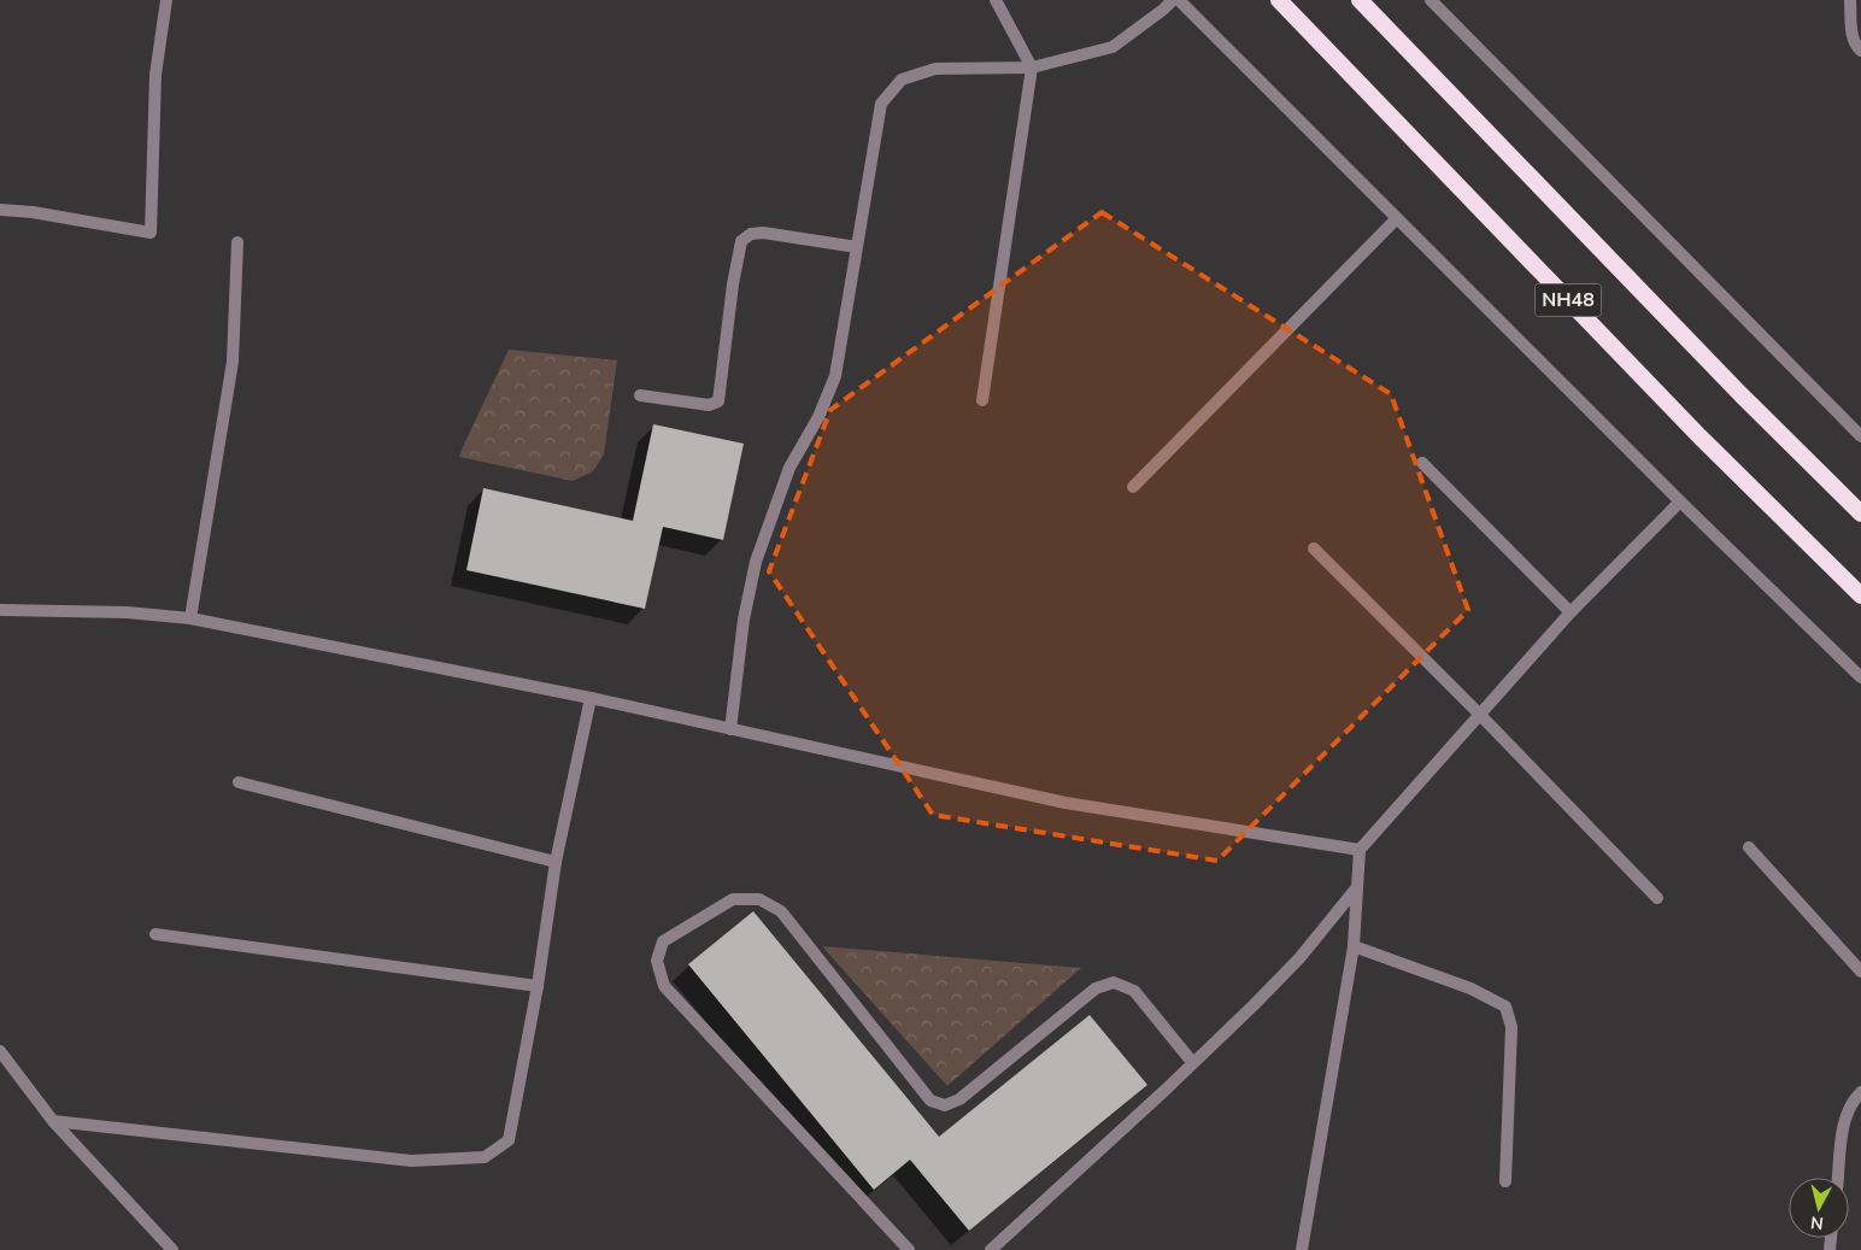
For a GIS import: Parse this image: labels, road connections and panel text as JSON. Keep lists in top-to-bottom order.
{
  "streets": {
    "highway": ["NH48"]
  },
  "north": "bottom"
}
